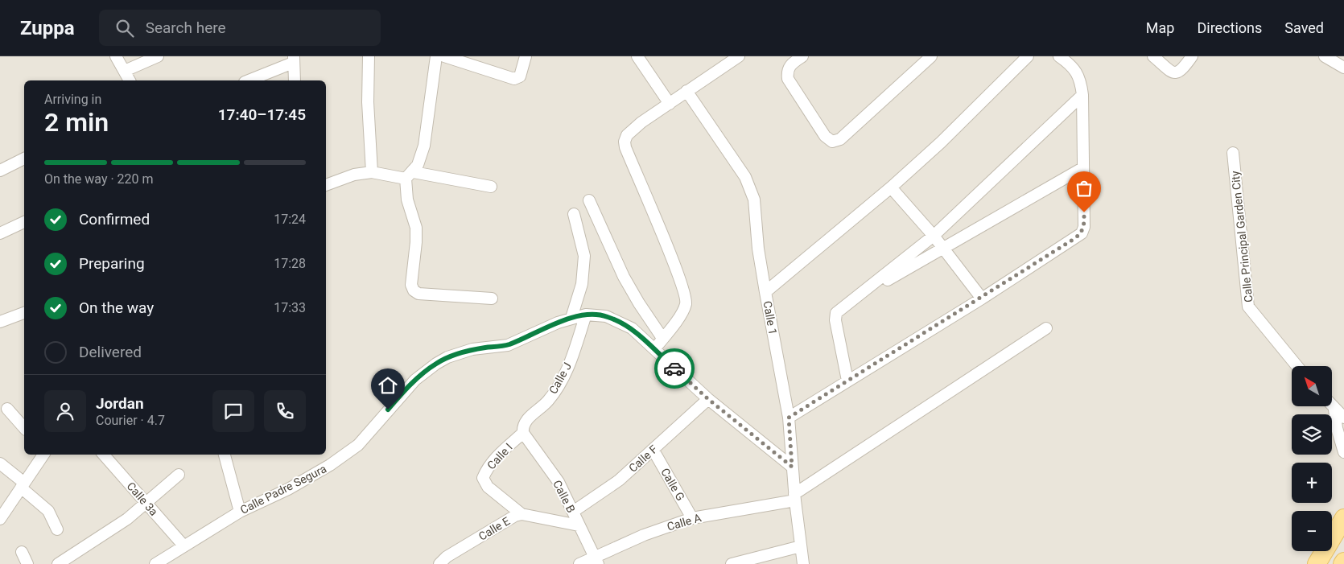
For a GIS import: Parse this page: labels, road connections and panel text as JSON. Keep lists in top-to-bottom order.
{
  "streets": {
    "street": [
      "Calle Principal Garden City",
      "Calle 1",
      "Calle J",
      "Calle I",
      "Calle F",
      "Calle G",
      "Calle Padre Segura",
      "Calle B",
      "Calle 3a",
      "Calle A",
      "Calle E"
    ]
  },
  "crossings": [
    ["Calle 1", "Calle Padre Segura"],
    ["Calle 1", "Calle A"],
    ["Calle J", "Calle I"],
    ["Calle J", "Calle Padre Segura"],
    ["Calle J", "Calle B"],
    ["Calle I", "Calle B"],
    ["Calle I", "Calle E"],
    ["Calle F", "Calle G"],
    ["Calle F", "Calle Padre Segura"],
    ["Calle F", "Calle B"],
    ["Calle G", "Calle A"],
    ["Calle Padre Segura", "Calle 3a"],
    ["Calle B", "Calle A"],
    ["Calle B", "Calle E"]
  ],
  "north": "top left",
  "page": {
    "header": "Zuppa",
    "search": "Search here",
    "nav": ["Map", "Directions", "Saved"],
    "heading": ["2 min", "Arriving in", "17:40–17:45"],
    "panel": ["Jordan", "Courier · 4.7"],
    "bar": "On the way · 220 m",
    "list": [
      ["Confirmed", "17:24"],
      ["Preparing", "17:28"],
      ["On the way", "17:33"],
      "Delivered"
    ],
    "map_buttons": ["+", "−"]
  }
}
